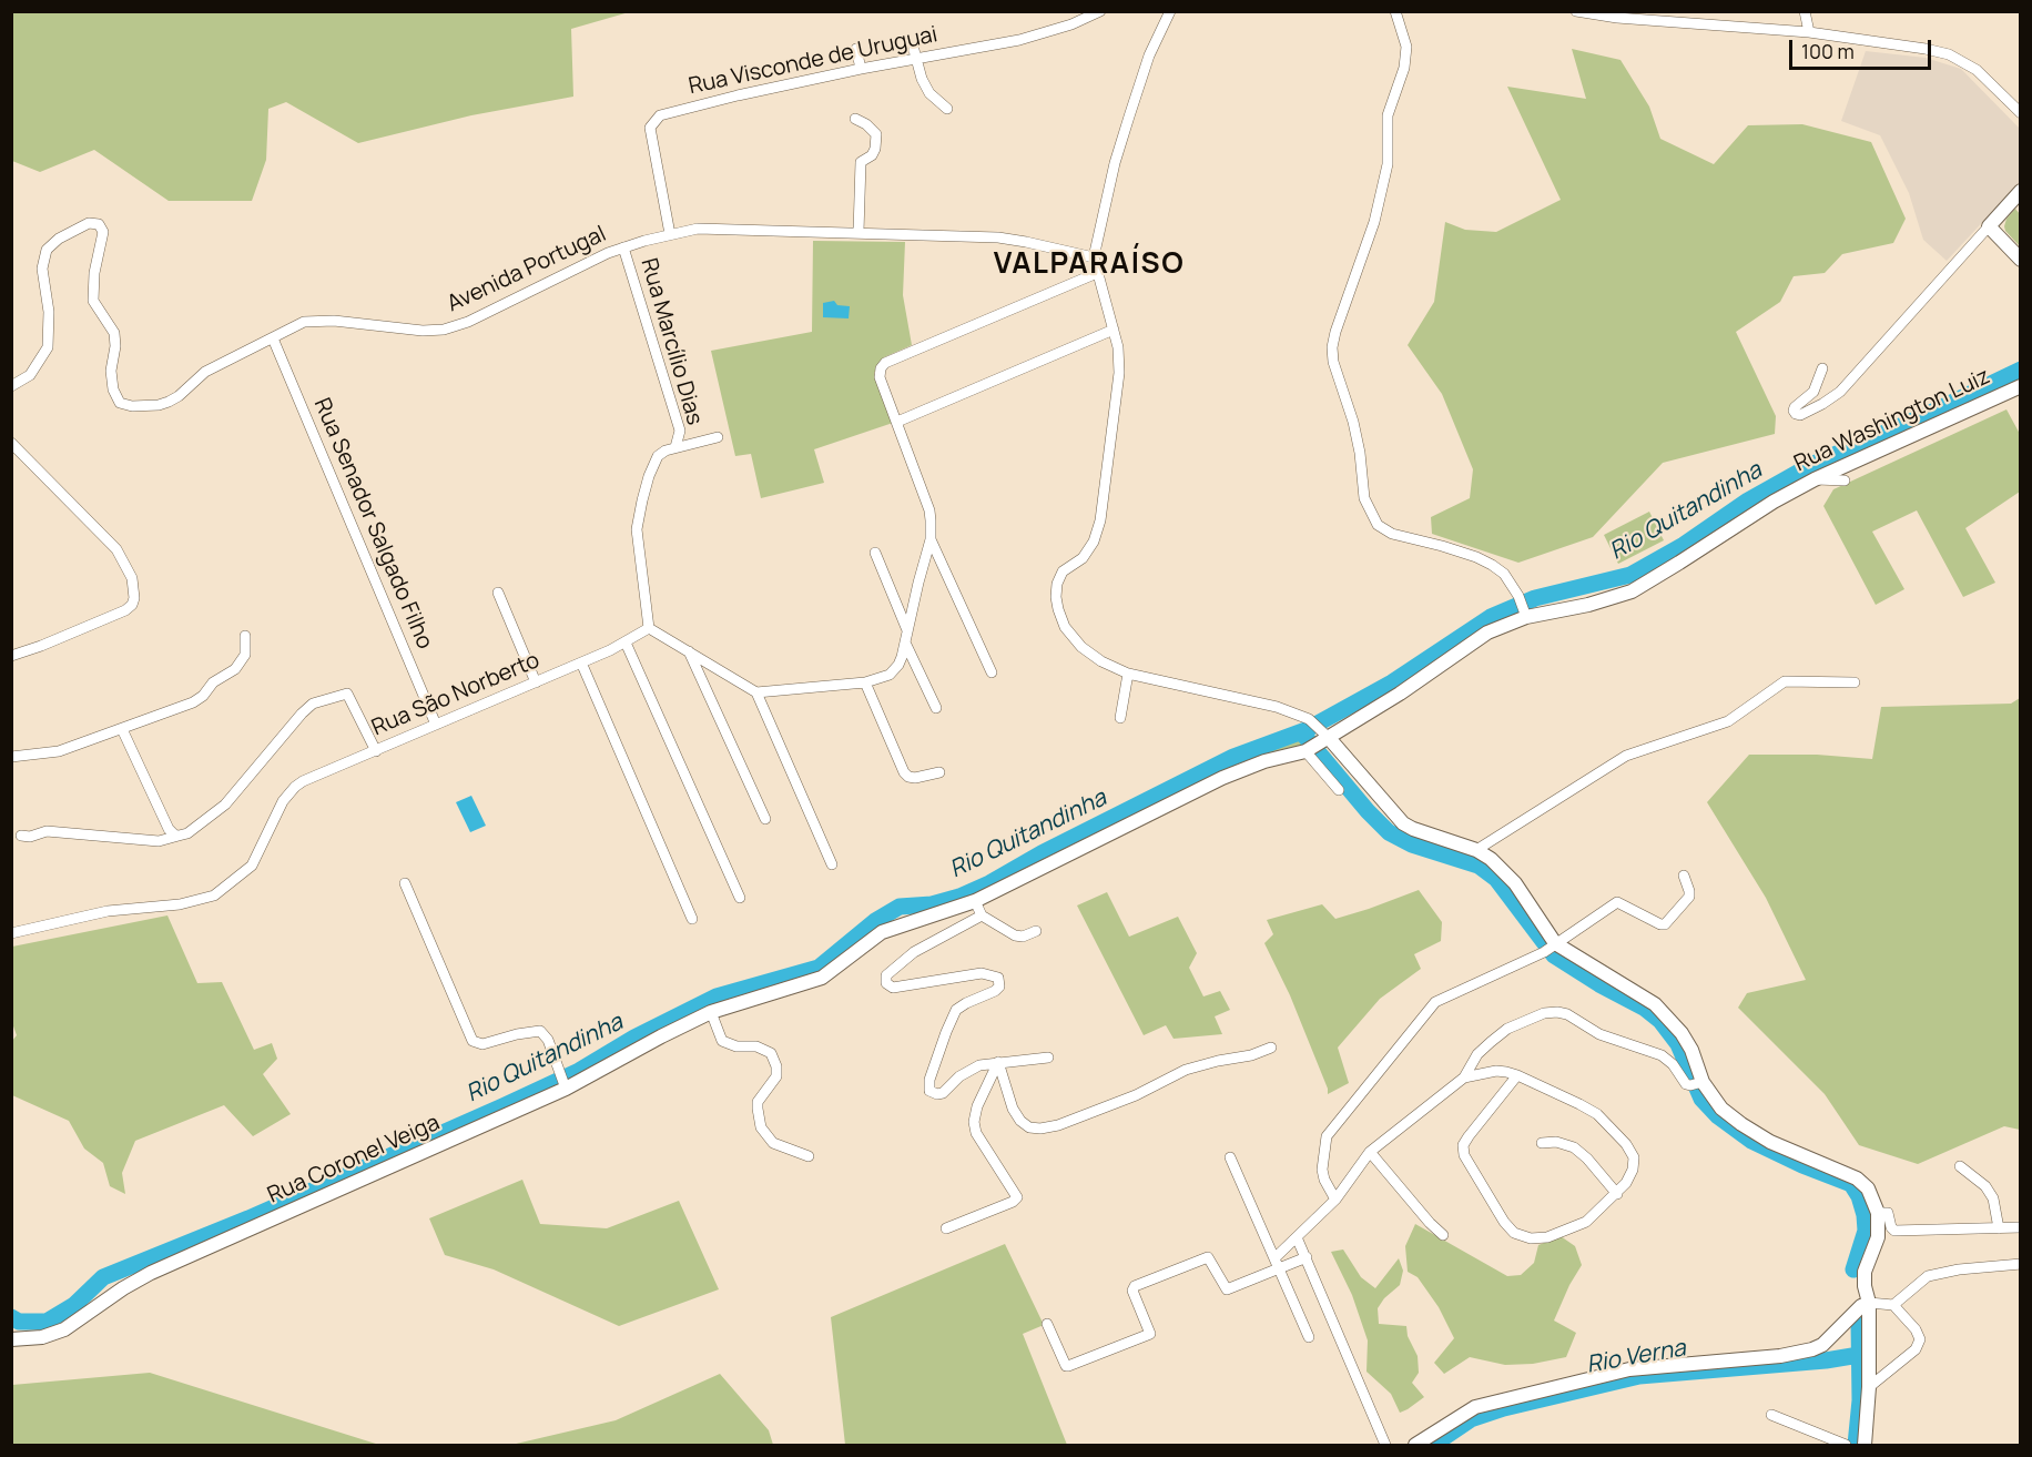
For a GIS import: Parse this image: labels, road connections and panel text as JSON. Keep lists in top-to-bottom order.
{
  "streets": {
    "main road": ["Rua Washington Luiz", "Rua Coronel Veiga"],
    "street": [
      "Rua Visconde de Uruguai",
      "Avenida Portugal",
      "Rua Marcílio Dias",
      "Rua Senador Salgado Filho",
      "Rua São Norberto"
    ]
  },
  "crossings": [
    ["Rua Visconde de Uruguai", "Avenida Portugal"],
    ["Avenida Portugal", "Rua Marcílio Dias"],
    ["Avenida Portugal", "Rua Senador Salgado Filho"],
    ["Rua Washington Luiz", "Rua Coronel Veiga"],
    ["Rua Senador Salgado Filho", "Rua São Norberto"]
  ],
  "districts": ["VALPARAÍSO"],
  "water": ["Rio Quitandinha", "Rio Verna"],
  "scale_bar": "100 m"
}
